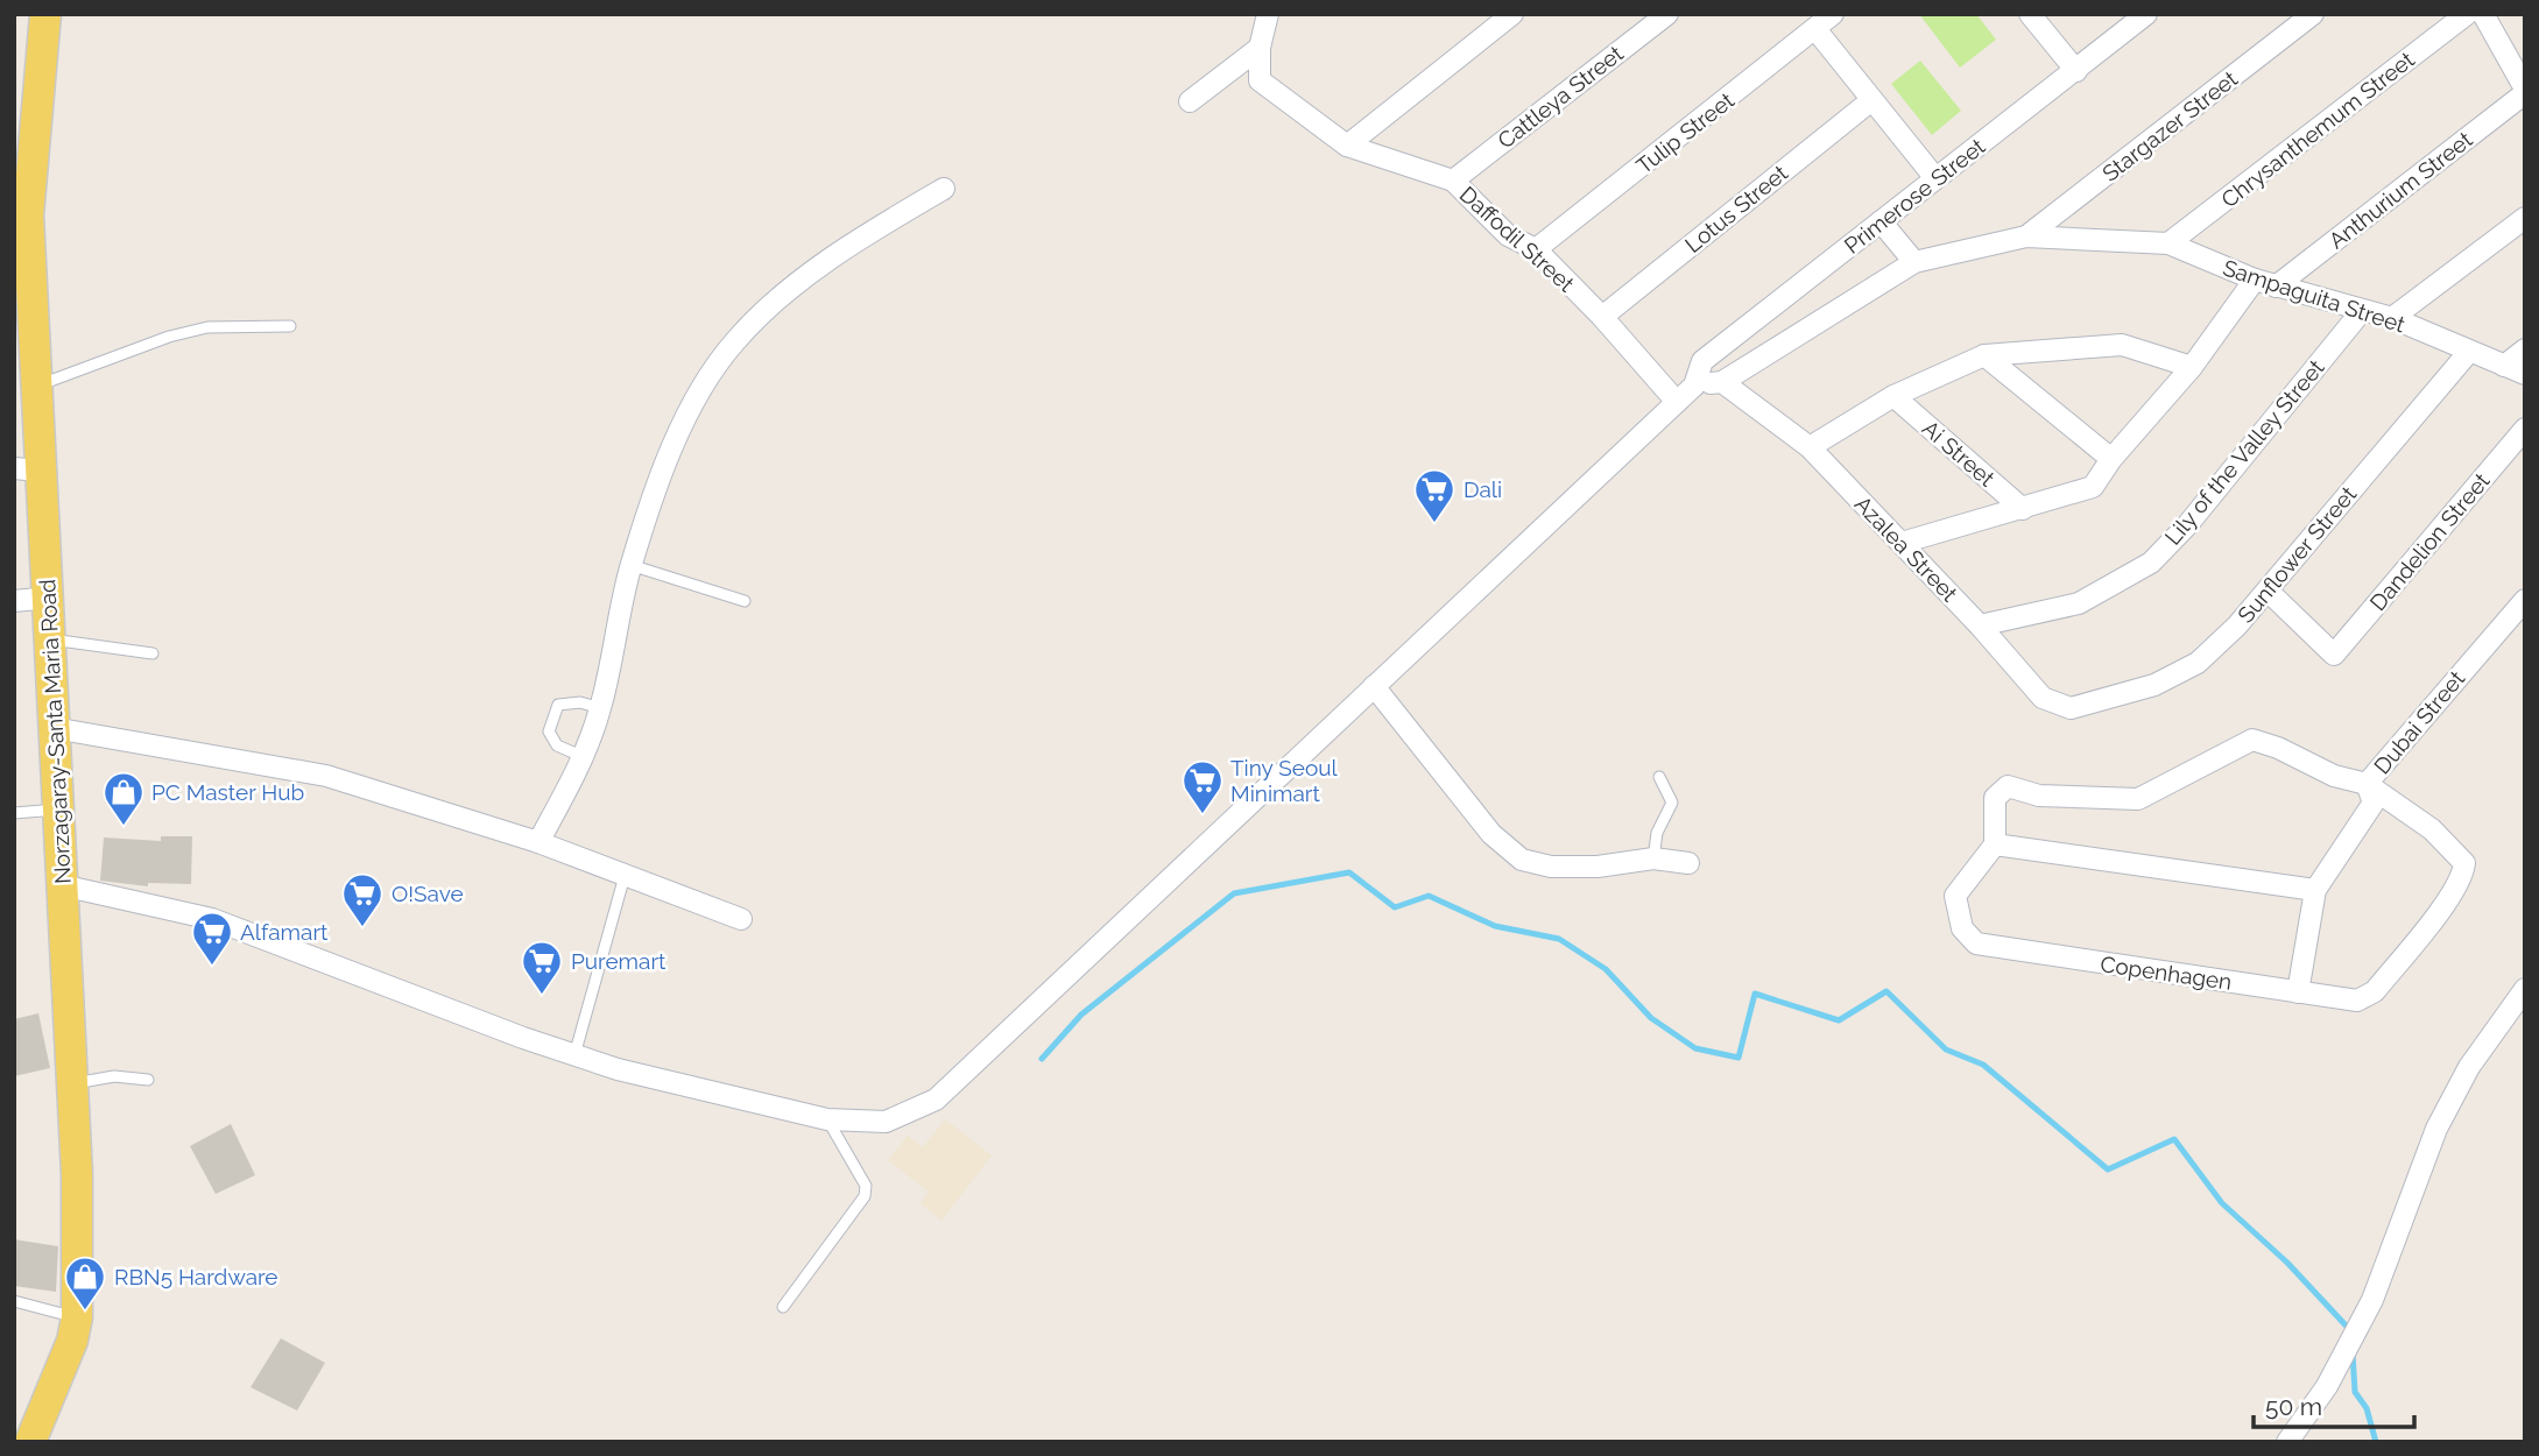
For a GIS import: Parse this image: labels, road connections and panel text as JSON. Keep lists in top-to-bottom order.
{
  "streets": {
    "main road": ["Norzagaray-Santa Maria Road"],
    "street": [
      "Cattleya Street",
      "Stargazer Street",
      "Chrysanthemum Street",
      "Tulip Street",
      "Anthurium Street",
      "Primerose Street",
      "Lotus Street",
      "Daffodil Street",
      "Sampaguita Street",
      "Lily of the Valley Street",
      "Ai Street",
      "Dandelion Street",
      "Azalea Street",
      "Sunflower Street",
      "Dubai Street",
      "Copenhagen"
    ]
  },
  "crossings": [
    ["Cattleya Street", "Daffodil Street"],
    ["Stargazer Street", "Sampaguita Street"],
    ["Chrysanthemum Street", "Sampaguita Street"],
    ["Tulip Street", "Daffodil Street"],
    ["Anthurium Street", "Sampaguita Street"],
    ["Primerose Street", "Daffodil Street"],
    ["Primerose Street", "Sampaguita Street"],
    ["Primerose Street", "Norzagaray-Santa Maria Road"],
    ["Lotus Street", "Daffodil Street"],
    ["Sampaguita Street", "Lily of the Valley Street"],
    ["Sampaguita Street", "Azalea Street"],
    ["Sampaguita Street", "Sunflower Street"],
    ["Lily of the Valley Street", "Azalea Street"],
    ["Dandelion Street", "Sunflower Street"],
    ["Azalea Street", "Sunflower Street"],
    ["Dubai Street", "Copenhagen"]
  ],
  "places": {
    "supermarket": [
      "Dali",
      "Tiny Seoul Minimart",
      "O!Save",
      "Alfamart",
      "Puremart"
    ],
    "shop": ["PC Master Hub", "RBN5 Hardware"]
  },
  "scale_bar": "50 m"
}
